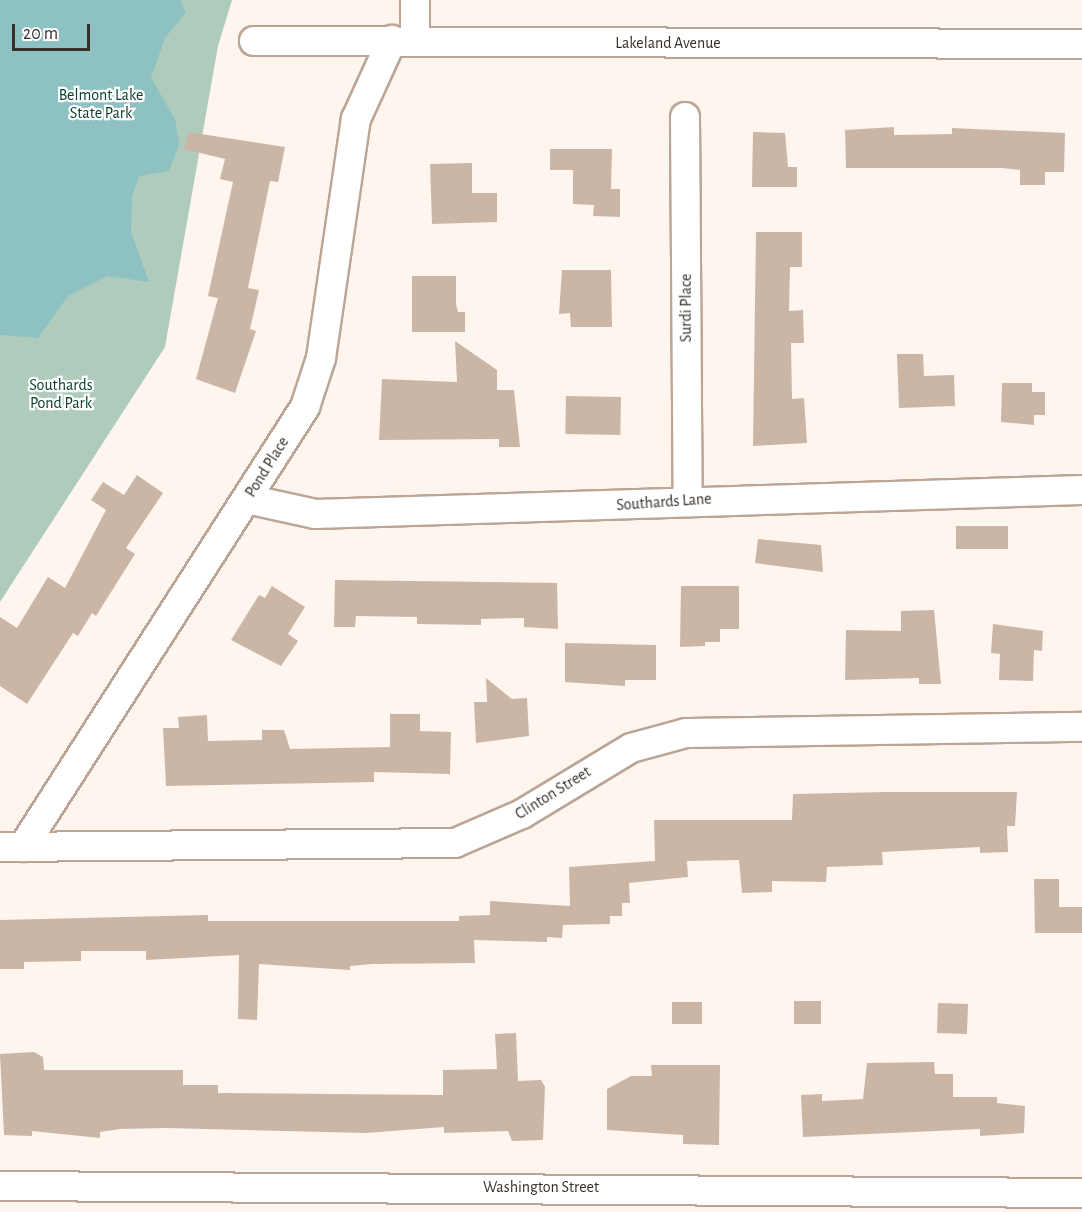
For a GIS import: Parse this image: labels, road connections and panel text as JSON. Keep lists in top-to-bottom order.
{
  "streets": {
    "street": [
      "Lakeland Avenue",
      "Surdi Place",
      "Pond Place",
      "Southards Lane",
      "Clinton Street",
      "Washington Street"
    ]
  },
  "crossings": [
    ["Lakeland Avenue", "Pond Place"],
    ["Surdi Place", "Southards Lane"],
    ["Pond Place", "Southards Lane"],
    ["Pond Place", "Clinton Street"]
  ],
  "parks": ["Belmont Lake State Park", "Southards Pond Park"],
  "scale_bar": "20 m"
}
